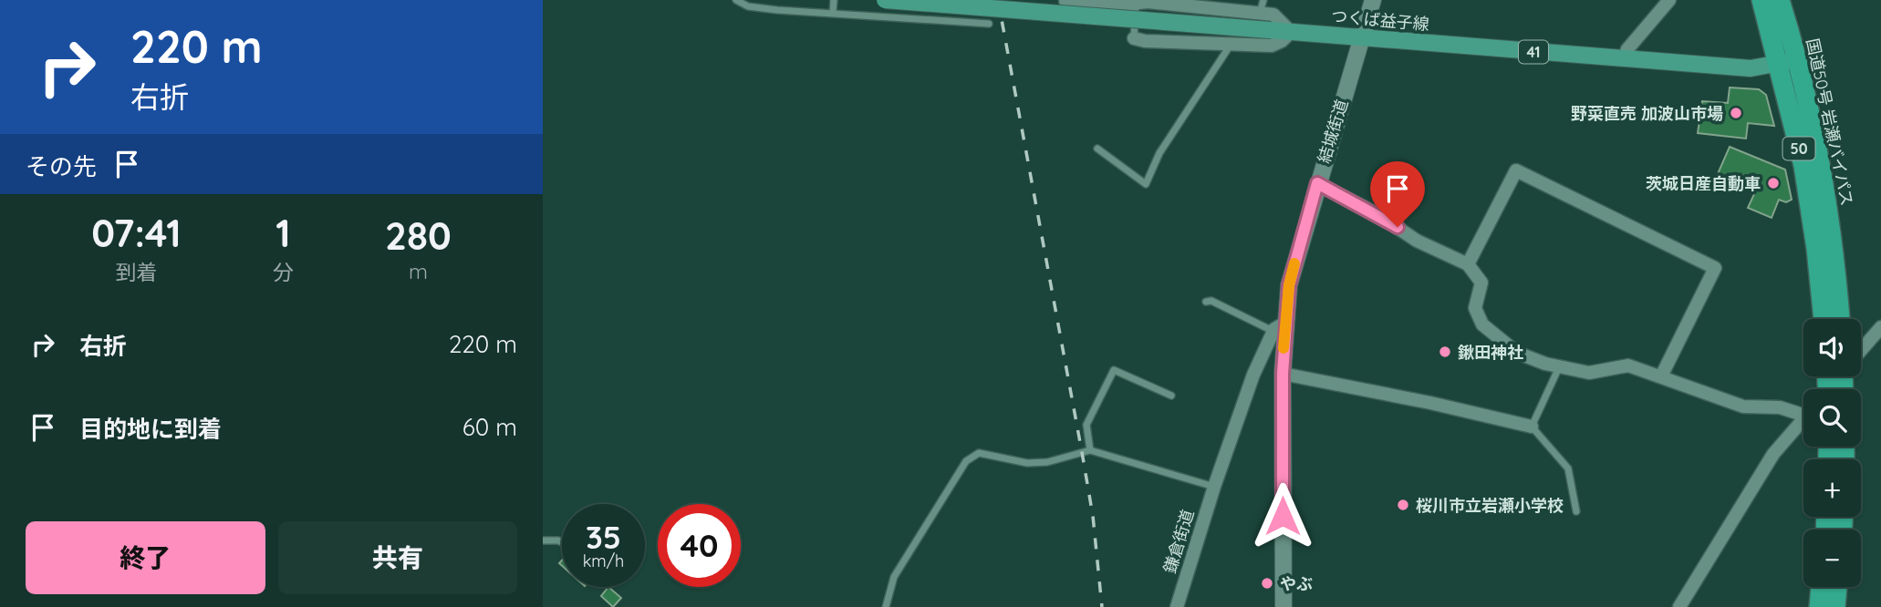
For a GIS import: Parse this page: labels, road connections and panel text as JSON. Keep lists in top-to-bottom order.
{
  "streets": {
    "highway": ["国道50号 岩瀬バイパス", "50"],
    "main road": ["つくば益子線", "41"],
    "street": ["結城街道", "鎌倉街道"]
  },
  "crossings": [
    ["つくば益子線", "国道50号 岩瀬バイパス"],
    ["つくば益子線", "結城街道"],
    ["結城街道", "鎌倉街道"]
  ],
  "places": [
    "野菜直売 加波山市場",
    "茨城日産自動車",
    "鍬田神社",
    "桜川市立岩瀬小学校",
    "やぶ"
  ],
  "page": {
    "turn": ["220 m", "右折"],
    "then": "その先",
    "eta": [
      "07:41",
      "到着",
      "1",
      "分",
      "280",
      "m"
    ],
    "list": [
      {
        "name": "右折",
        "value": "220 m"
      },
      {
        "name": "目的地に到着",
        "value": "60 m"
      }
    ],
    "map_buttons": ["+", "−"],
    "speed": "35 km/h",
    "limit": "40",
    "buttons": ["終了", "共有"]
  }
}
